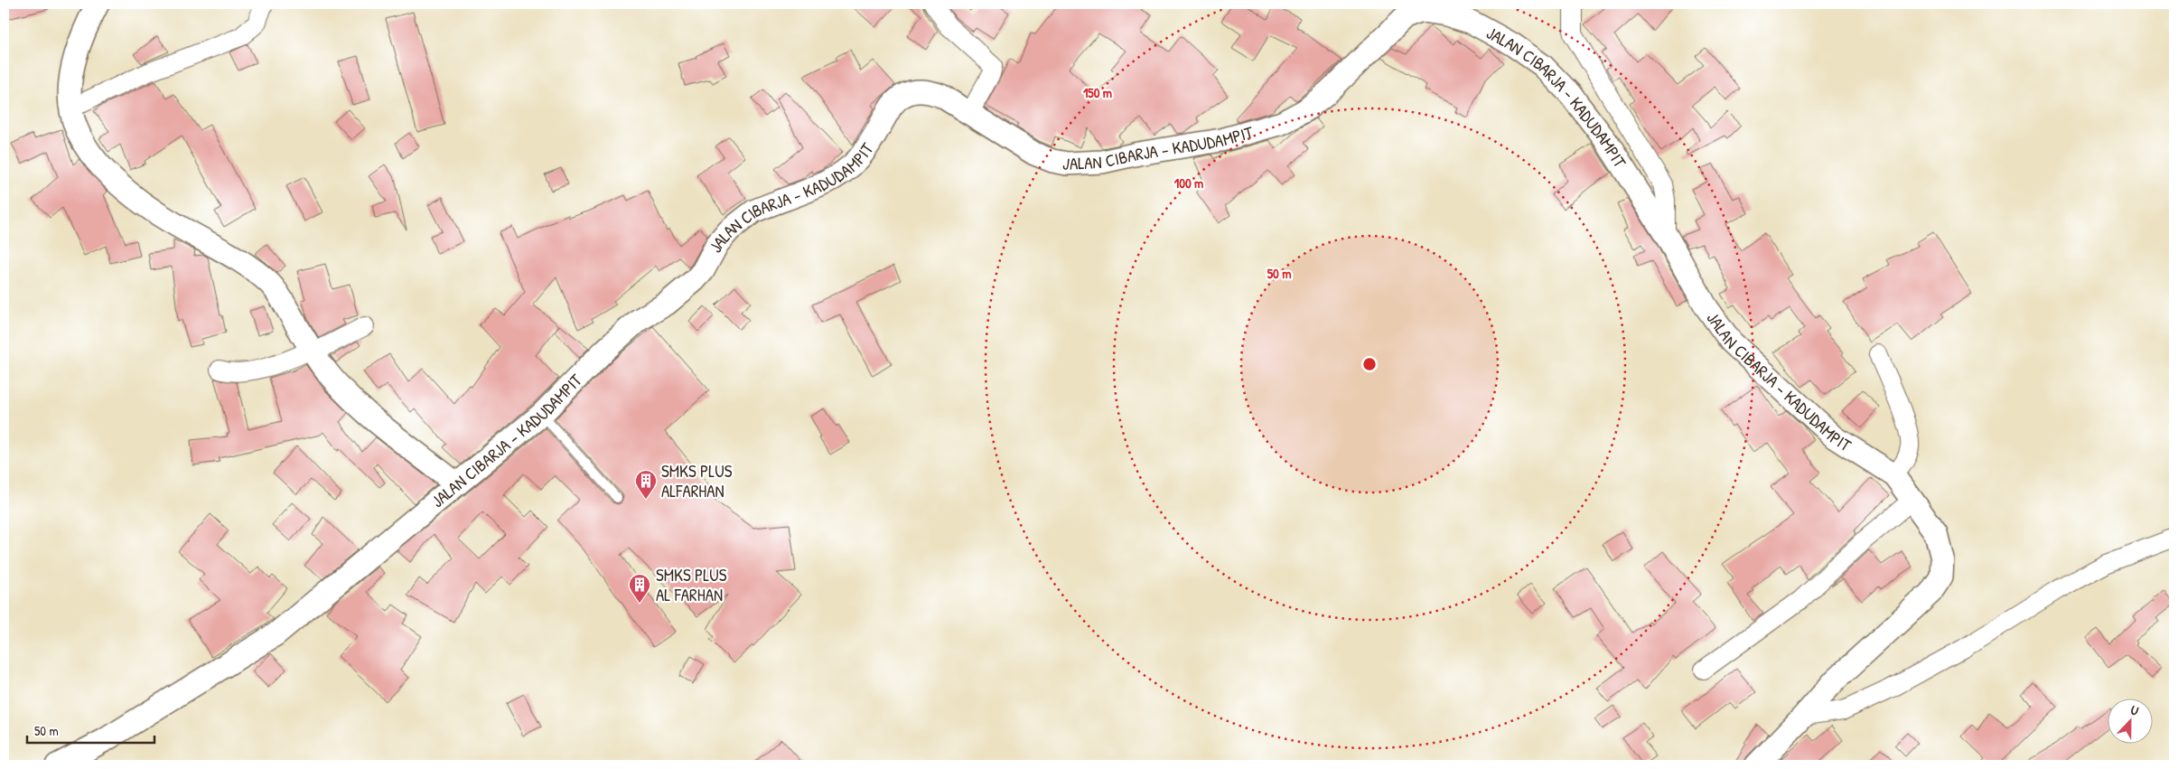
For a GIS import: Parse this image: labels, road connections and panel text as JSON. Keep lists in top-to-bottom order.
{
  "streets": {
    "street": ["JALAN CIBARJA - KADUDAMPIT"]
  },
  "places": {
    "building": ["SMKS PLUS ALFARHAN", "SMKS PLUS AL FARHAN"]
  },
  "scale_bar": "50 m",
  "north": "top",
  "rings": ["150 m", "100 m", "50 m"]
}
